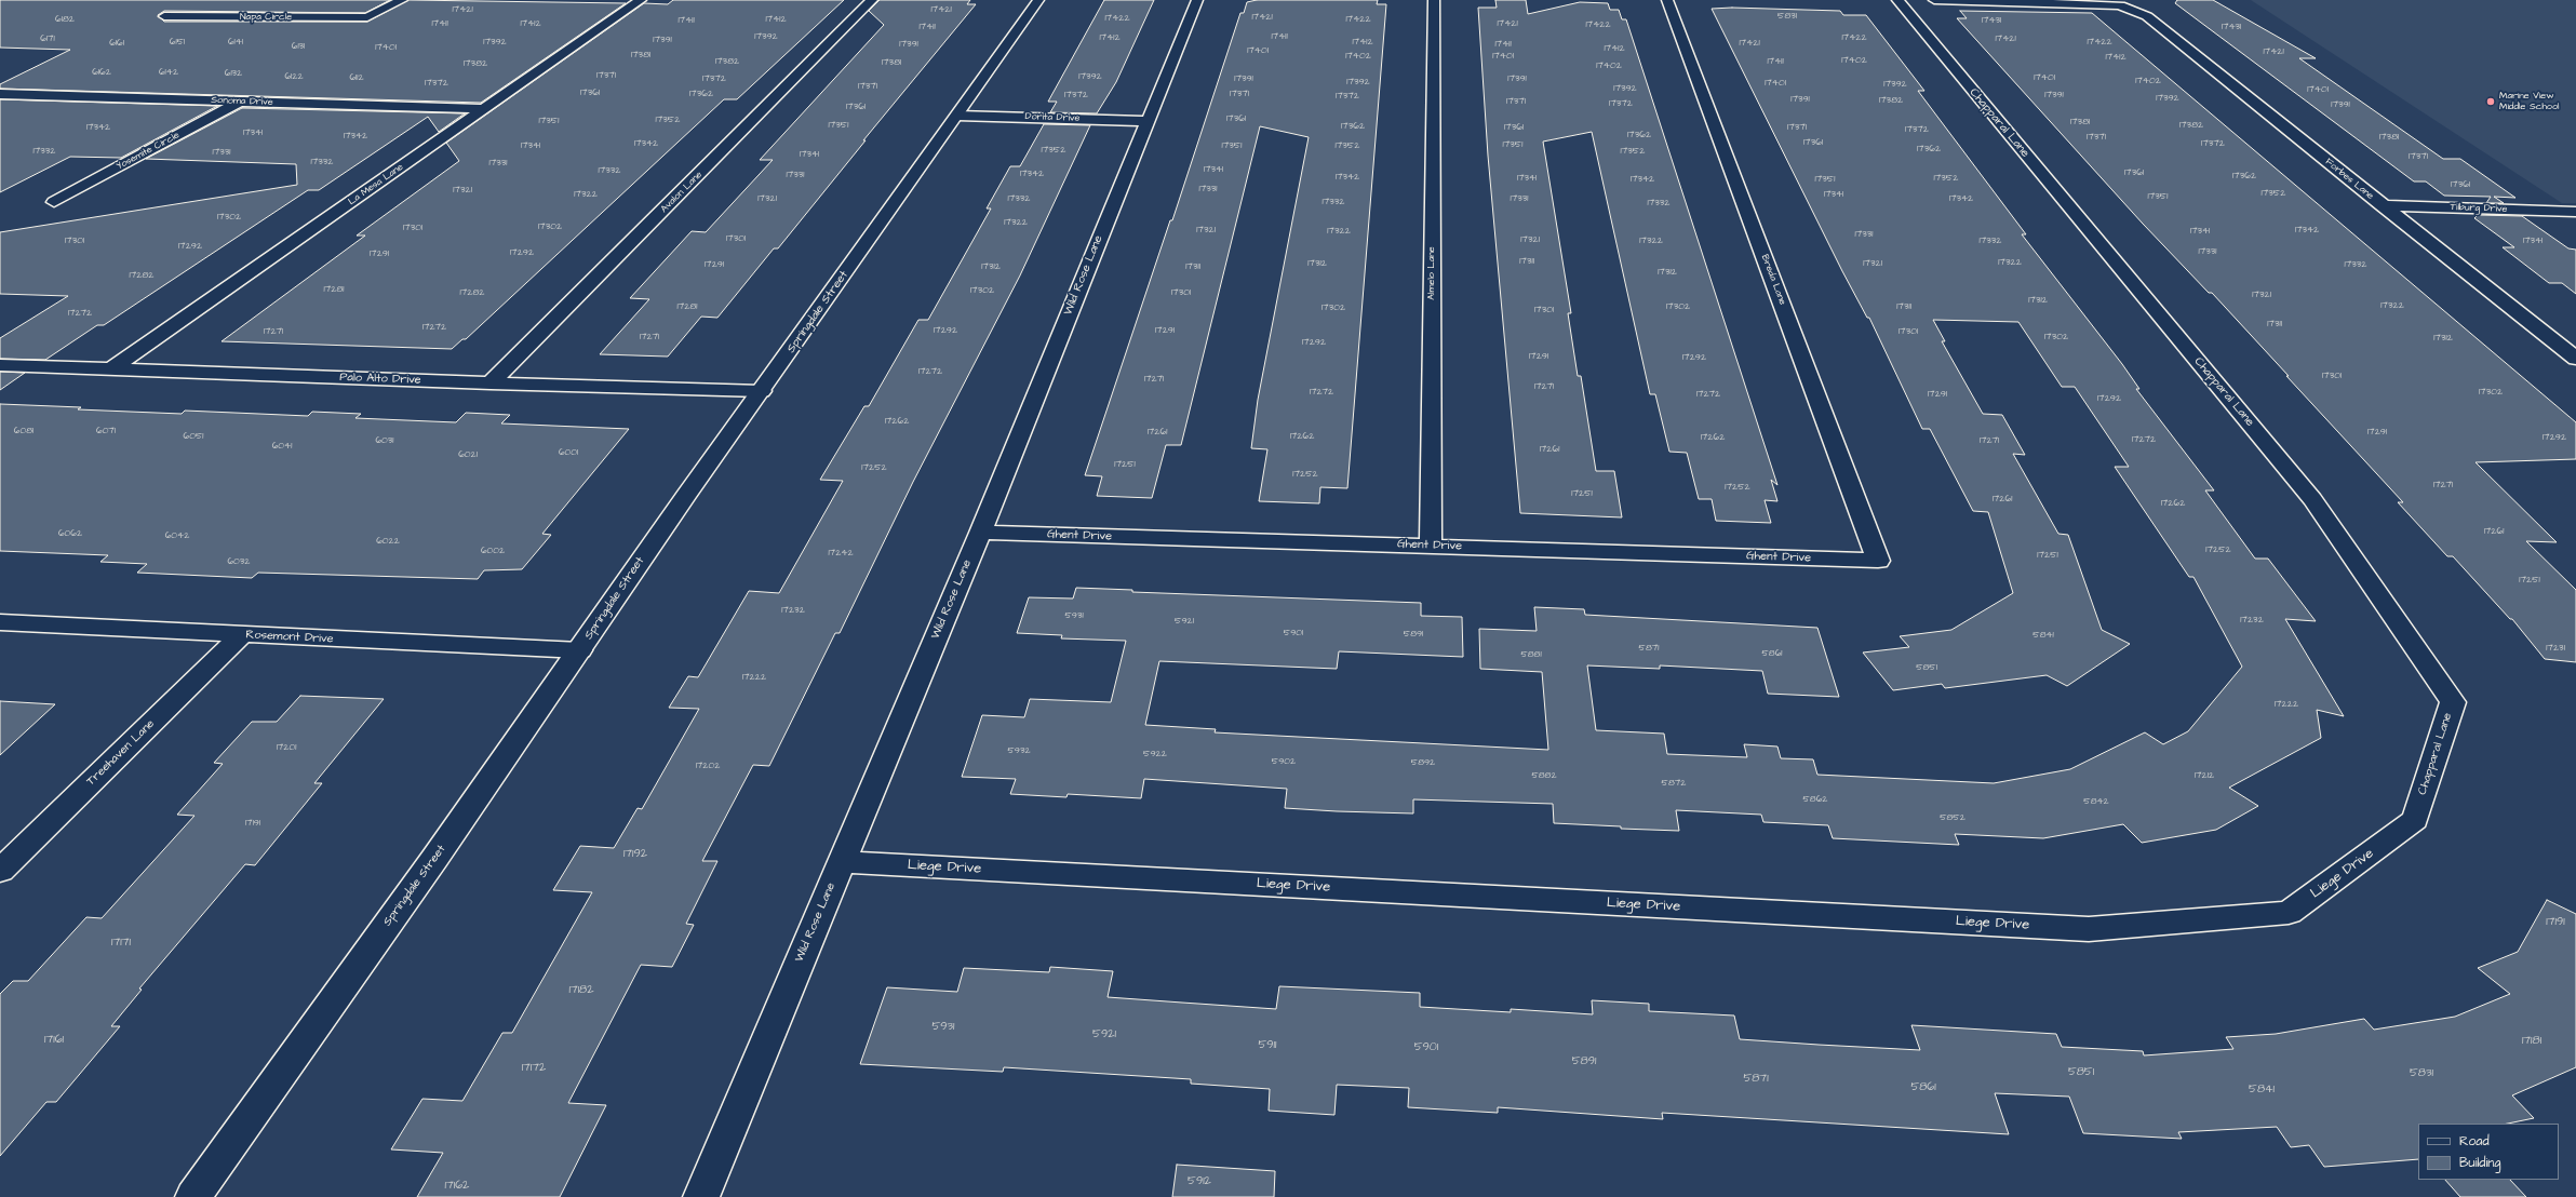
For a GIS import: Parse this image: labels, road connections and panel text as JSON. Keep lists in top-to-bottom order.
{
  "streets": {
    "street": [
      "Napa Circle",
      "Sonoma Drive",
      "Dorita Drive",
      "Chapparal Lane",
      "Yosemite Circle",
      "Forbes Lane",
      "La Mesa Lane",
      "Avalon Lane",
      "Tilburg Drive",
      "Almelo Lane",
      "Wild Rose Lane",
      "Breda Lane",
      "Springdale Street",
      "Palo Alto Drive",
      "Ghent Drive",
      "Rosemont Drive",
      "Treehaven Lane",
      "Liege Drive"
    ]
  },
  "crossings": [
    ["Sonoma Drive", "Yosemite Circle"],
    ["Sonoma Drive", "La Mesa Lane"],
    ["Dorita Drive", "Wild Rose Lane"],
    ["Dorita Drive", "Springdale Street"],
    ["Chapparal Lane", "Liege Drive"],
    ["Forbes Lane", "Tilburg Drive"],
    ["La Mesa Lane", "Palo Alto Drive"],
    ["Avalon Lane", "Palo Alto Drive"],
    ["Almelo Lane", "Ghent Drive"],
    ["Wild Rose Lane", "Ghent Drive"],
    ["Wild Rose Lane", "Liege Drive"],
    ["Breda Lane", "Ghent Drive"],
    ["Springdale Street", "Palo Alto Drive"],
    ["Springdale Street", "Rosemont Drive"],
    ["Rosemont Drive", "Treehaven Lane"]
  ],
  "places": ["Marine View Middle School"],
  "house_numbers": [
    "17421",
    "17421",
    "5831",
    "17421",
    "17422",
    "6182",
    "17412",
    "17422",
    "17411",
    "17431",
    "17411",
    "17412",
    "17421",
    "17422",
    "17411",
    "17431",
    "17392",
    "17411",
    "17412",
    "17422",
    "6171",
    "17421",
    "17391",
    "6151",
    "6141",
    "17392",
    "17412",
    "17422",
    "6161",
    "17421",
    "17391",
    "17411",
    "6131",
    "17401",
    "17412",
    "17401",
    "17421",
    "17381",
    "17402",
    "17401",
    "17412",
    "17402",
    "17382",
    "17411",
    "17381",
    "17382",
    "17402",
    "6162",
    "6142",
    "6132",
    "17371",
    "6122",
    "17392",
    "6112",
    "17401",
    "17372",
    "17391",
    "17391",
    "17402",
    "17392",
    "17372",
    "17401",
    "17392",
    "17371",
    "17392",
    "17401",
    "17361",
    "17362",
    "17371",
    "17372",
    "17391",
    "17372",
    "17392",
    "17391",
    "17382",
    "17371",
    "17372",
    "17391",
    "17361",
    "17361",
    "17352",
    "17351",
    "17381",
    "17351",
    "17382",
    "17362",
    "17342",
    "17361",
    "17371",
    "17372",
    "17341",
    "17362",
    "17342",
    "17371",
    "17381",
    "17361",
    "17342",
    "17372",
    "17351",
    "17341",
    "17351",
    "17352",
    "17362",
    "17352",
    "17332",
    "17352",
    "17331",
    "17341",
    "17371",
    "17332",
    "17331",
    "17341",
    "17332",
    "17361",
    "17342",
    "17331",
    "17362",
    "17342",
    "17341",
    "17352",
    "17342",
    "17351",
    "17361",
    "17331",
    "17321",
    "17352",
    "17322",
    "17341",
    "17351",
    "17321",
    "17332",
    "17331",
    "17342",
    "17332",
    "17332",
    "17302",
    "17322",
    "17302",
    "17301",
    "17321",
    "17342",
    "17322",
    "17341",
    "17331",
    "17301",
    "17321",
    "17301",
    "17322",
    "17332",
    "17341",
    "17292",
    "17331",
    "17292",
    "17291",
    "17311",
    "17322",
    "17312",
    "17321",
    "17291",
    "17332",
    "17312",
    "17311",
    "17312",
    "17282",
    "17281",
    "17302",
    "17282",
    "17301",
    "17321",
    "17312",
    "17322",
    "17281",
    "17302",
    "17311",
    "17302",
    "17301",
    "17272",
    "17311",
    "17272",
    "17292",
    "17291",
    "17271",
    "17301",
    "17271",
    "17302",
    "17312",
    "17292",
    "17291",
    "17292",
    "17272",
    "17301",
    "17271",
    "17271",
    "17272",
    "17302",
    "17272",
    "17291",
    "17292",
    "17262",
    "6081",
    "6071",
    "17261",
    "17291",
    "6051",
    "17262",
    "17262",
    "17292",
    "17272",
    "6031",
    "17271",
    "6041",
    "17261",
    "6001",
    "6021",
    "17251",
    "17252",
    "17252",
    "17271",
    "17252",
    "17251",
    "17261",
    "17262",
    "17261",
    "6062",
    "6042",
    "6022",
    "17252",
    "6002",
    "17242",
    "17251",
    "6032",
    "17251",
    "17232",
    "5931",
    "17232",
    "5921",
    "5901",
    "5891",
    "5841",
    "5871",
    "17231",
    "5861",
    "5881",
    "5851",
    "17222",
    "17222",
    "17201",
    "5932",
    "5922",
    "5902",
    "5892",
    "17202",
    "5882",
    "17212",
    "5872",
    "5862",
    "5842",
    "5852",
    "17191",
    "17192",
    "17191",
    "17171",
    "17182",
    "5931",
    "5921",
    "17161",
    "17181",
    "5911",
    "5901",
    "5891",
    "17172",
    "5851",
    "5831",
    "5871",
    "5861",
    "5841",
    "5912",
    "17162"
  ],
  "legend": ["Road", "Building"]
}
